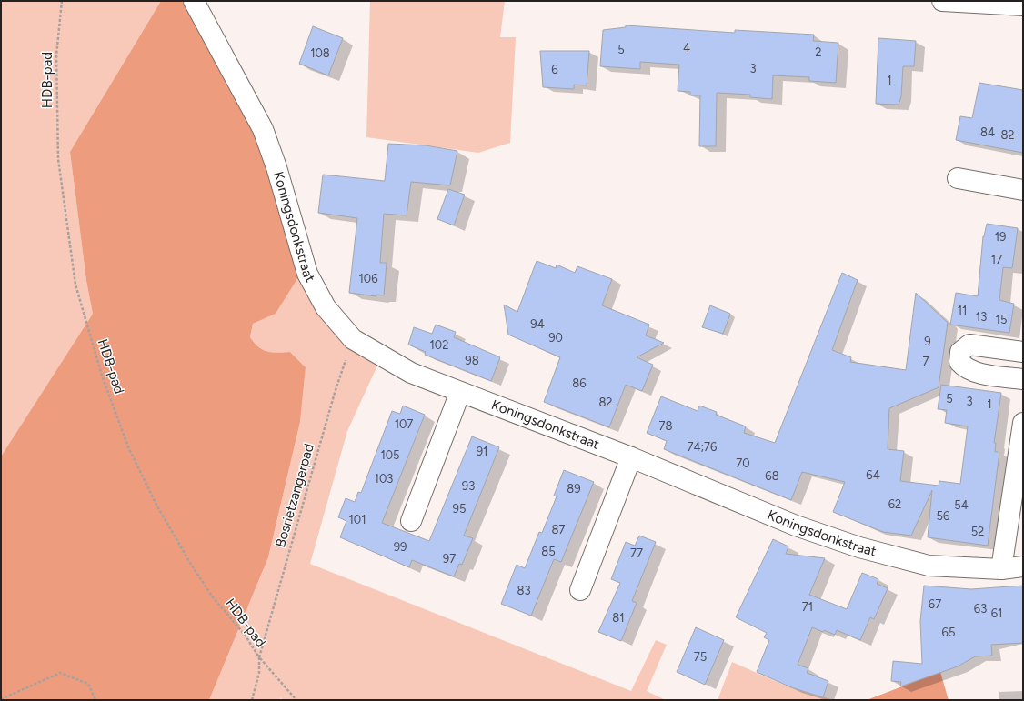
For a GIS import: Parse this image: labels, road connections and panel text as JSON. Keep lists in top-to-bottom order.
{
  "streets": {
    "street": ["Koningsdonkstraat"],
    "path": ["HDB-pad", "Bosrietzangerpad"]
  },
  "crossings": [
    ["HDB-pad", "Bosrietzangerpad"],
    ["Koningsdonkstraat", "Bosrietzangerpad"]
  ],
  "house_numbers": [
    "4",
    "5",
    "2",
    "108",
    "3",
    "6",
    "1",
    "84",
    "82",
    "19",
    "17",
    "106",
    "11",
    "13",
    "15",
    "94",
    "90",
    "9",
    "102",
    "98",
    "7",
    "86",
    "5",
    "3",
    "82",
    "1",
    "107",
    "78",
    "74;76",
    "91",
    "105",
    "70",
    "64",
    "68",
    "103",
    "93",
    "89",
    "62",
    "54",
    "95",
    "56",
    "101",
    "87",
    "52",
    "99",
    "85",
    "77",
    "97",
    "83",
    "67",
    "71",
    "63",
    "61",
    "81",
    "65",
    "75"
  ]
}
